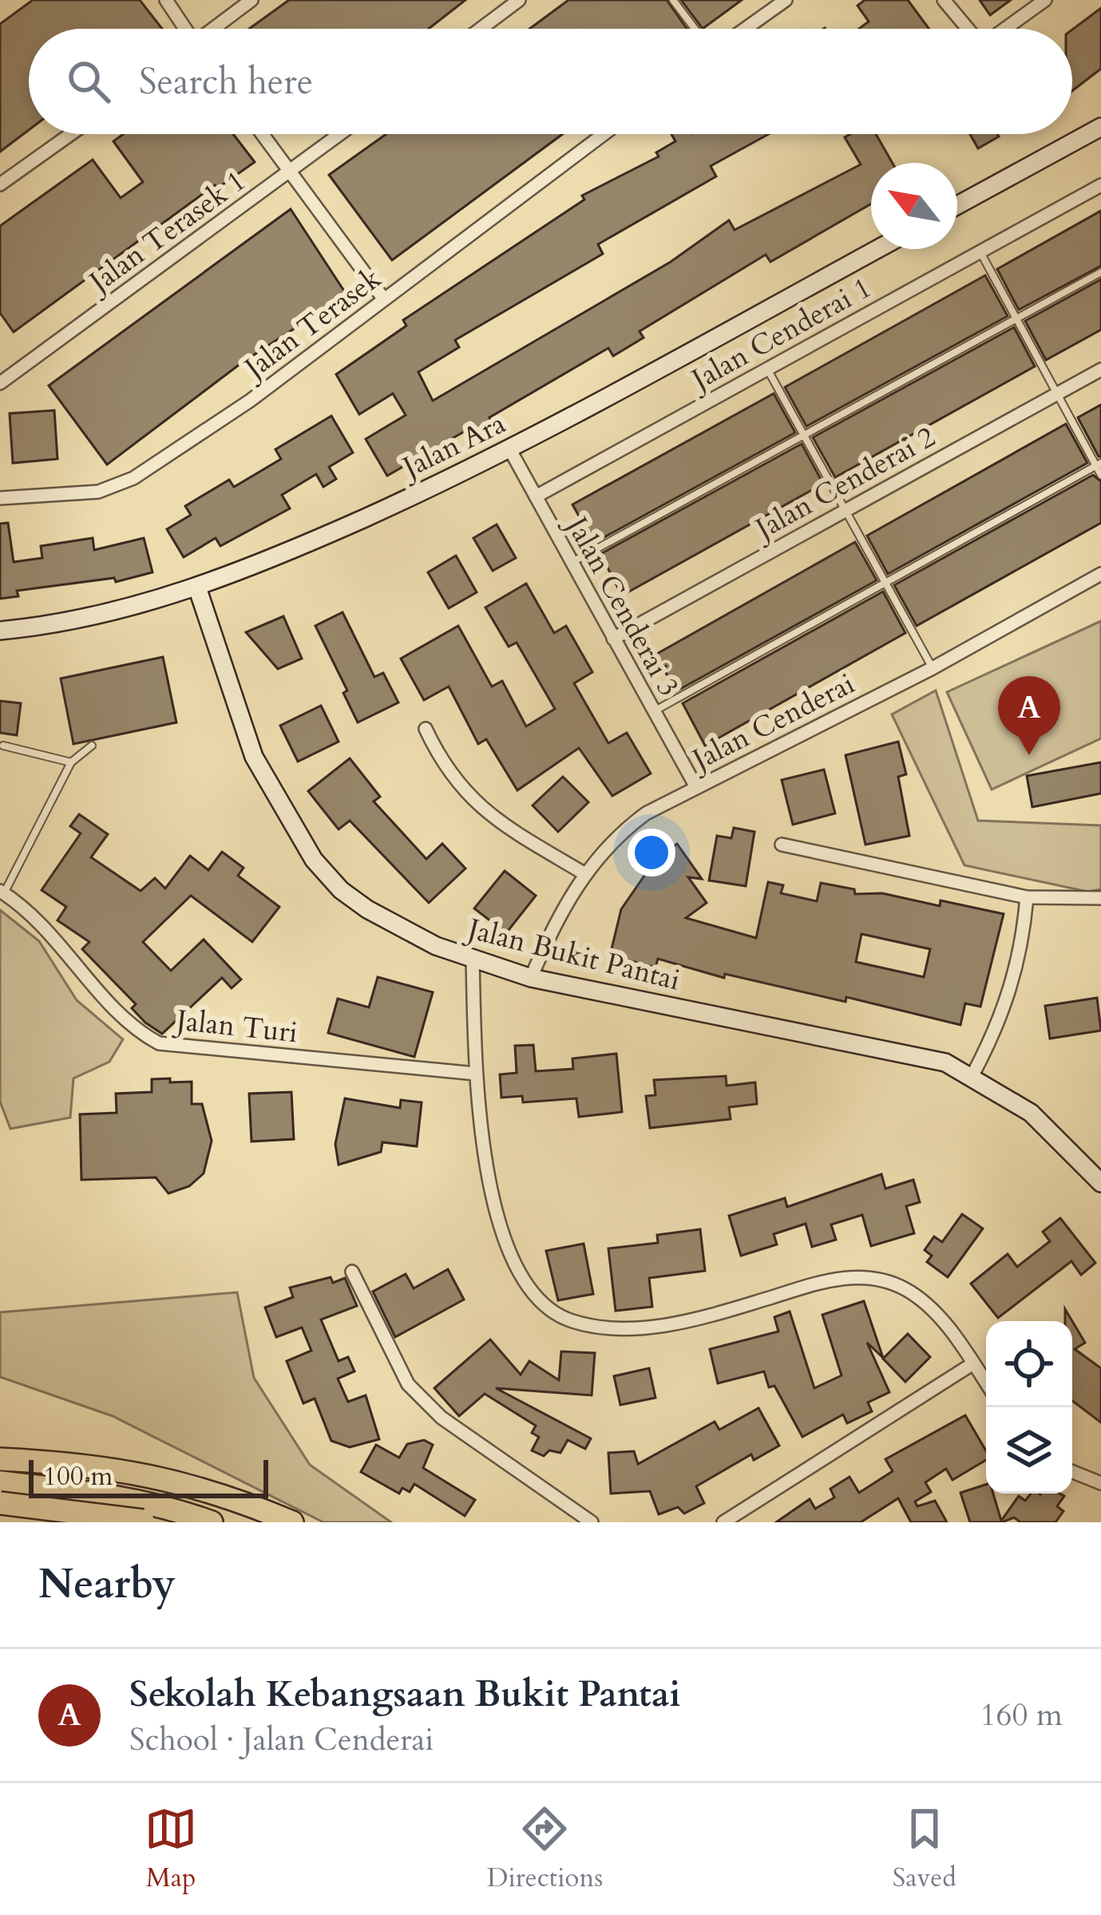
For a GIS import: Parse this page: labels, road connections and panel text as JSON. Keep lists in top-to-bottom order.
{
  "streets": {
    "street": [
      "Jalan Terasek 1",
      "Jalan Terasek",
      "Jalan Cenderai 1",
      "Jalan Ara",
      "Jalan Cenderai 2",
      "Jalan Cenderai 3",
      "Jalan Cenderai",
      "Jalan Bukit Pantai",
      "Jalan Turi"
    ]
  },
  "crossings": [
    ["Jalan Cenderai 1", "Jalan Cenderai 3"],
    ["Jalan Ara", "Jalan Cenderai 3"],
    ["Jalan Ara", "Jalan Bukit Pantai"],
    ["Jalan Cenderai 2", "Jalan Cenderai 3"],
    ["Jalan Cenderai 3", "Jalan Cenderai"],
    ["Jalan Cenderai", "Jalan Bukit Pantai"]
  ],
  "scale_bar": "100 m",
  "north": "top left",
  "page": {
    "search": "Search here",
    "pins": "A",
    "scale": "100 m",
    "heading": "Nearby",
    "list": [
      {
        "mark": "A",
        "name": "Sekolah Kebangsaan Bukit Pantai",
        "note": "School · Jalan Cenderai",
        "value": "160 m"
      }
    ],
    "nav": ["Map", "Directions", "Saved"]
  }
}
